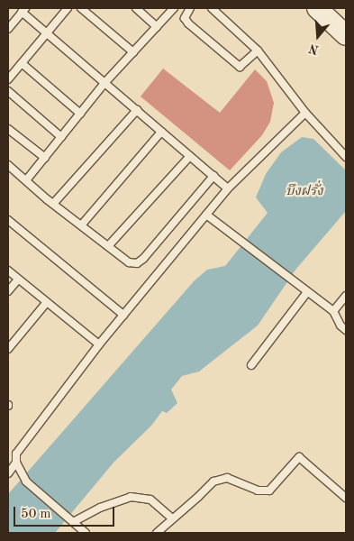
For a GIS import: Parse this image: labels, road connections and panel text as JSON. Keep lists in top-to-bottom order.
{
  "water": ["บึงฝรั่ง"],
  "scale_bar": "50 m",
  "north": "bottom"
}
